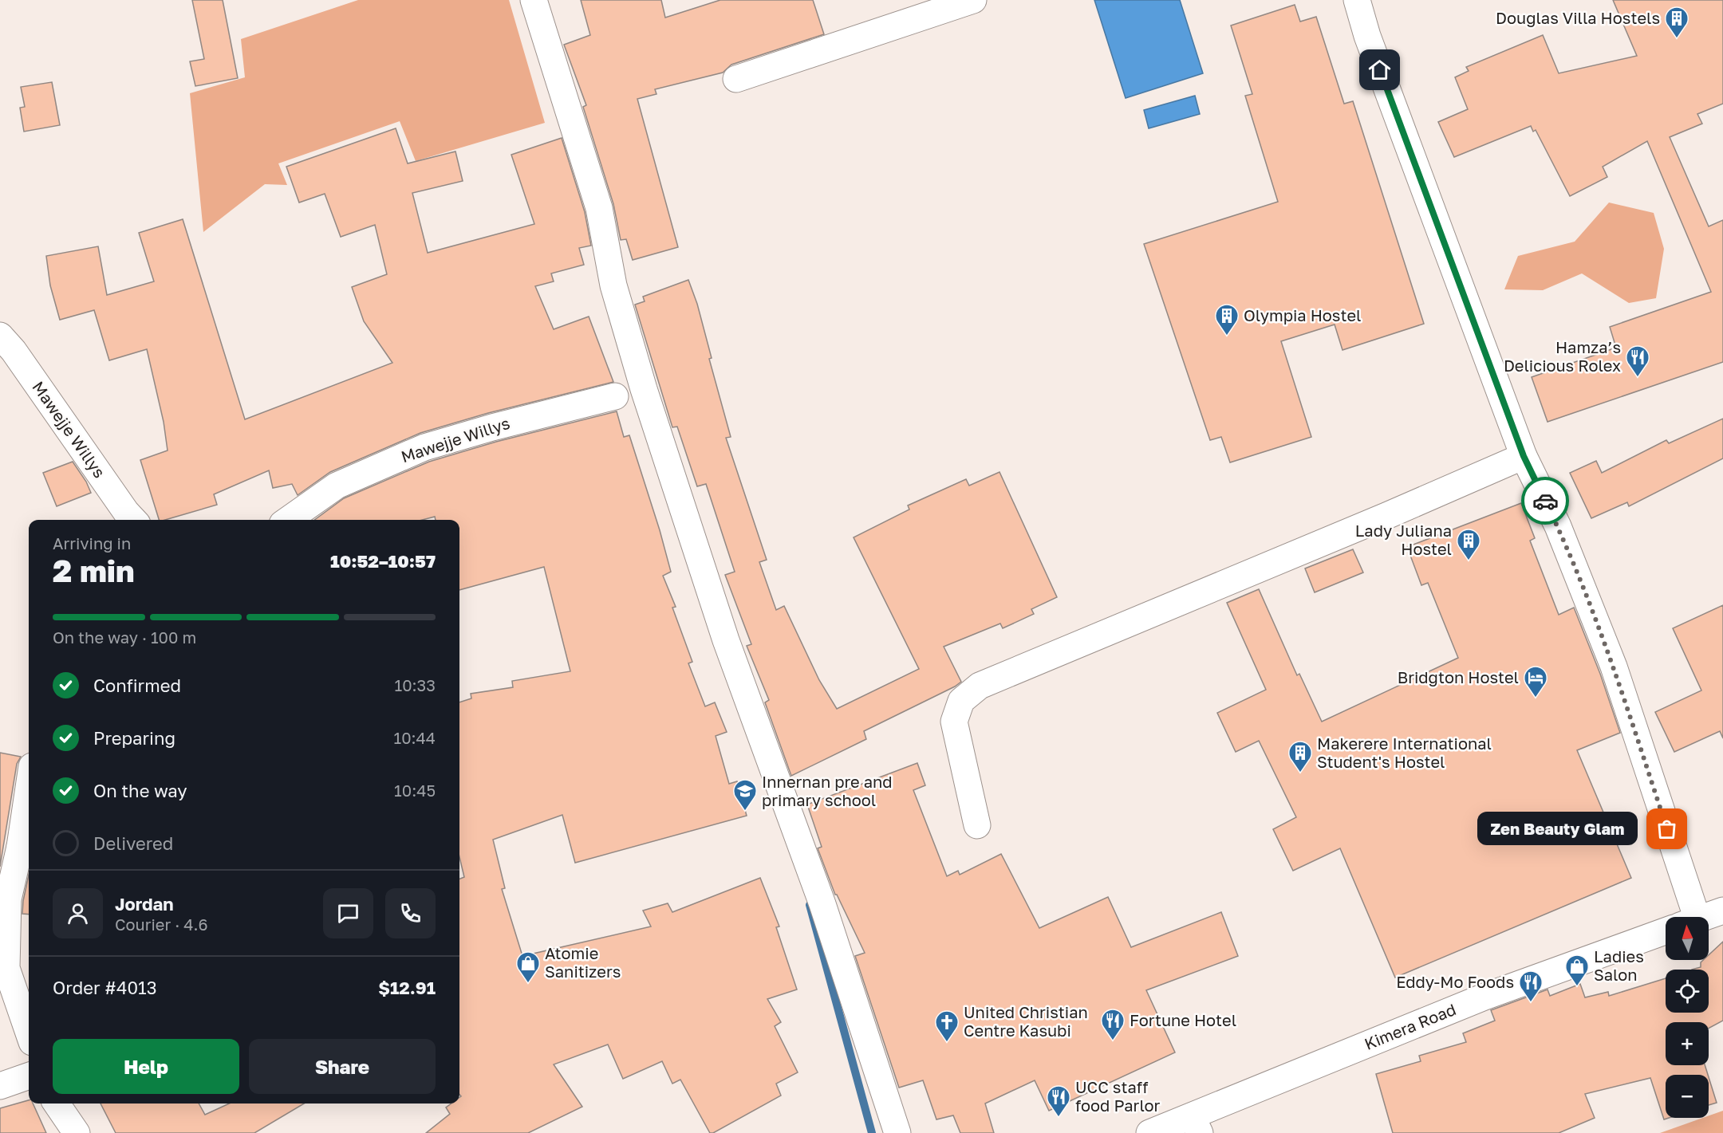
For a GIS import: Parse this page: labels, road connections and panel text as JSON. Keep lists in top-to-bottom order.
{
  "streets": {
    "street": ["Mawejje Willys", "Kimera Road"]
  },
  "places": {
    "building": [
      "Douglas Villa Hostels",
      "Olympia Hostel",
      "Lady Juliana Hostel",
      "Makerere International Student's Hostel"
    ],
    "restaurant": [
      "Hamza’s Delicious Rolex",
      "Eddy-Mo Foods",
      "Fortune Hotel",
      "UCC staff food Parlor"
    ],
    "hotel": ["Bridgton Hostel"],
    "school or university": ["Innernan pre and primary school"],
    "other": ["Zen Beauty Glam"],
    "shop": ["Atomie Sanitizers", "Ladies Salon"],
    "church": ["United Christian Centre Kasubi"]
  },
  "north": "top",
  "page": {
    "heading": ["2 min", "Arriving in", "10:52–10:57"],
    "panel": [
      "Jordan",
      "Courier · 4.6",
      "Order #4013",
      "$12.91"
    ],
    "bar": "On the way · 100 m",
    "list": [
      ["Confirmed", "10:33"],
      ["Preparing", "10:44"],
      ["On the way", "10:45"],
      "Delivered"
    ],
    "bubble": "Zen Beauty Glam",
    "map_buttons": ["+", "−"],
    "buttons": ["Help", "Share"]
  }
}
